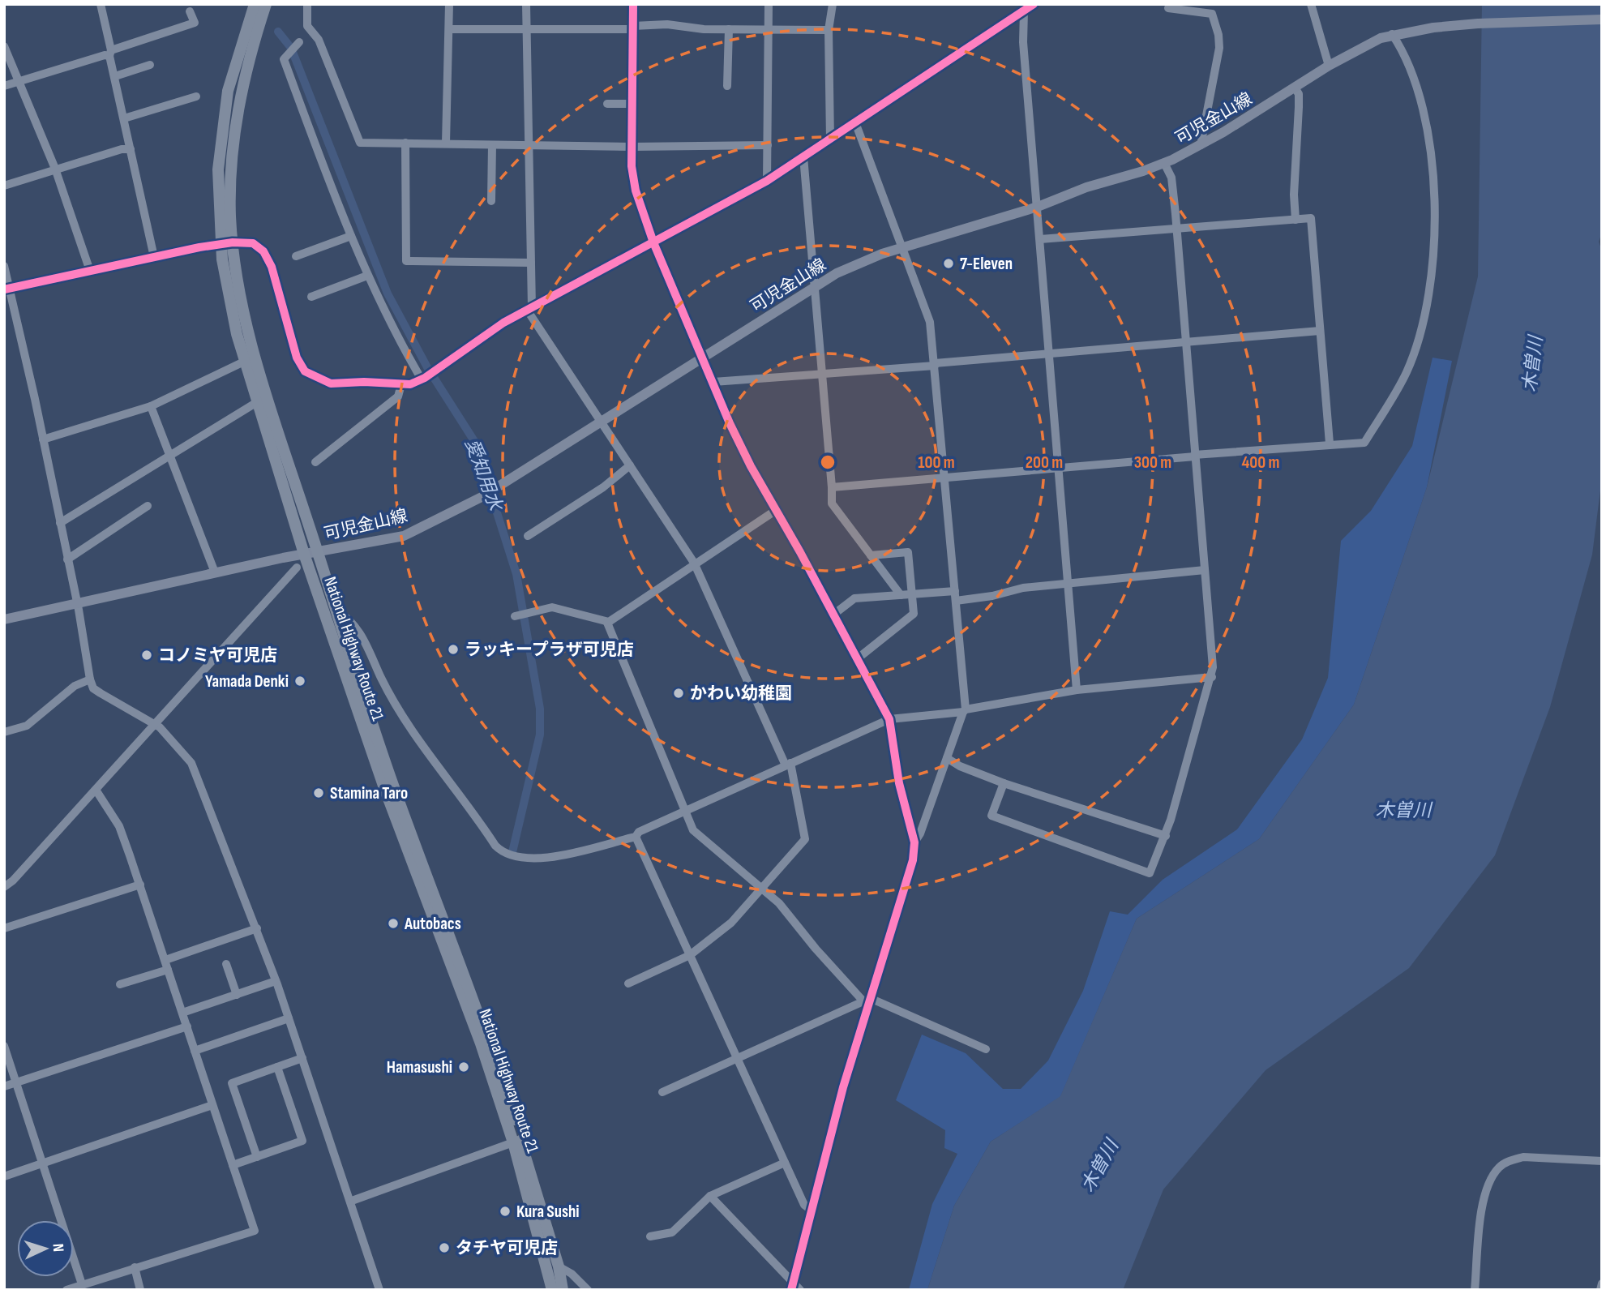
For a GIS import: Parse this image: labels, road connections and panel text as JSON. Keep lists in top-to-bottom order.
{
  "streets": {
    "highway": ["National Highway Route 21"],
    "main road": ["可児金山線"]
  },
  "crossings": [
    ["可児金山線", "National Highway Route 21"]
  ],
  "water": ["木曽川", "愛知用水"],
  "places": [
    "7-Eleven",
    "ラッキープラザ可児店",
    "コノミヤ可児店",
    "Yamada Denki",
    "かわい幼稚園",
    "Stamina Taro",
    "Autobacs",
    "Hamasushi",
    "Kura Sushi",
    "タチヤ可児店"
  ],
  "north": "right",
  "rings": [
    "100 m",
    "200 m",
    "300 m",
    "400 m"
  ]
}
